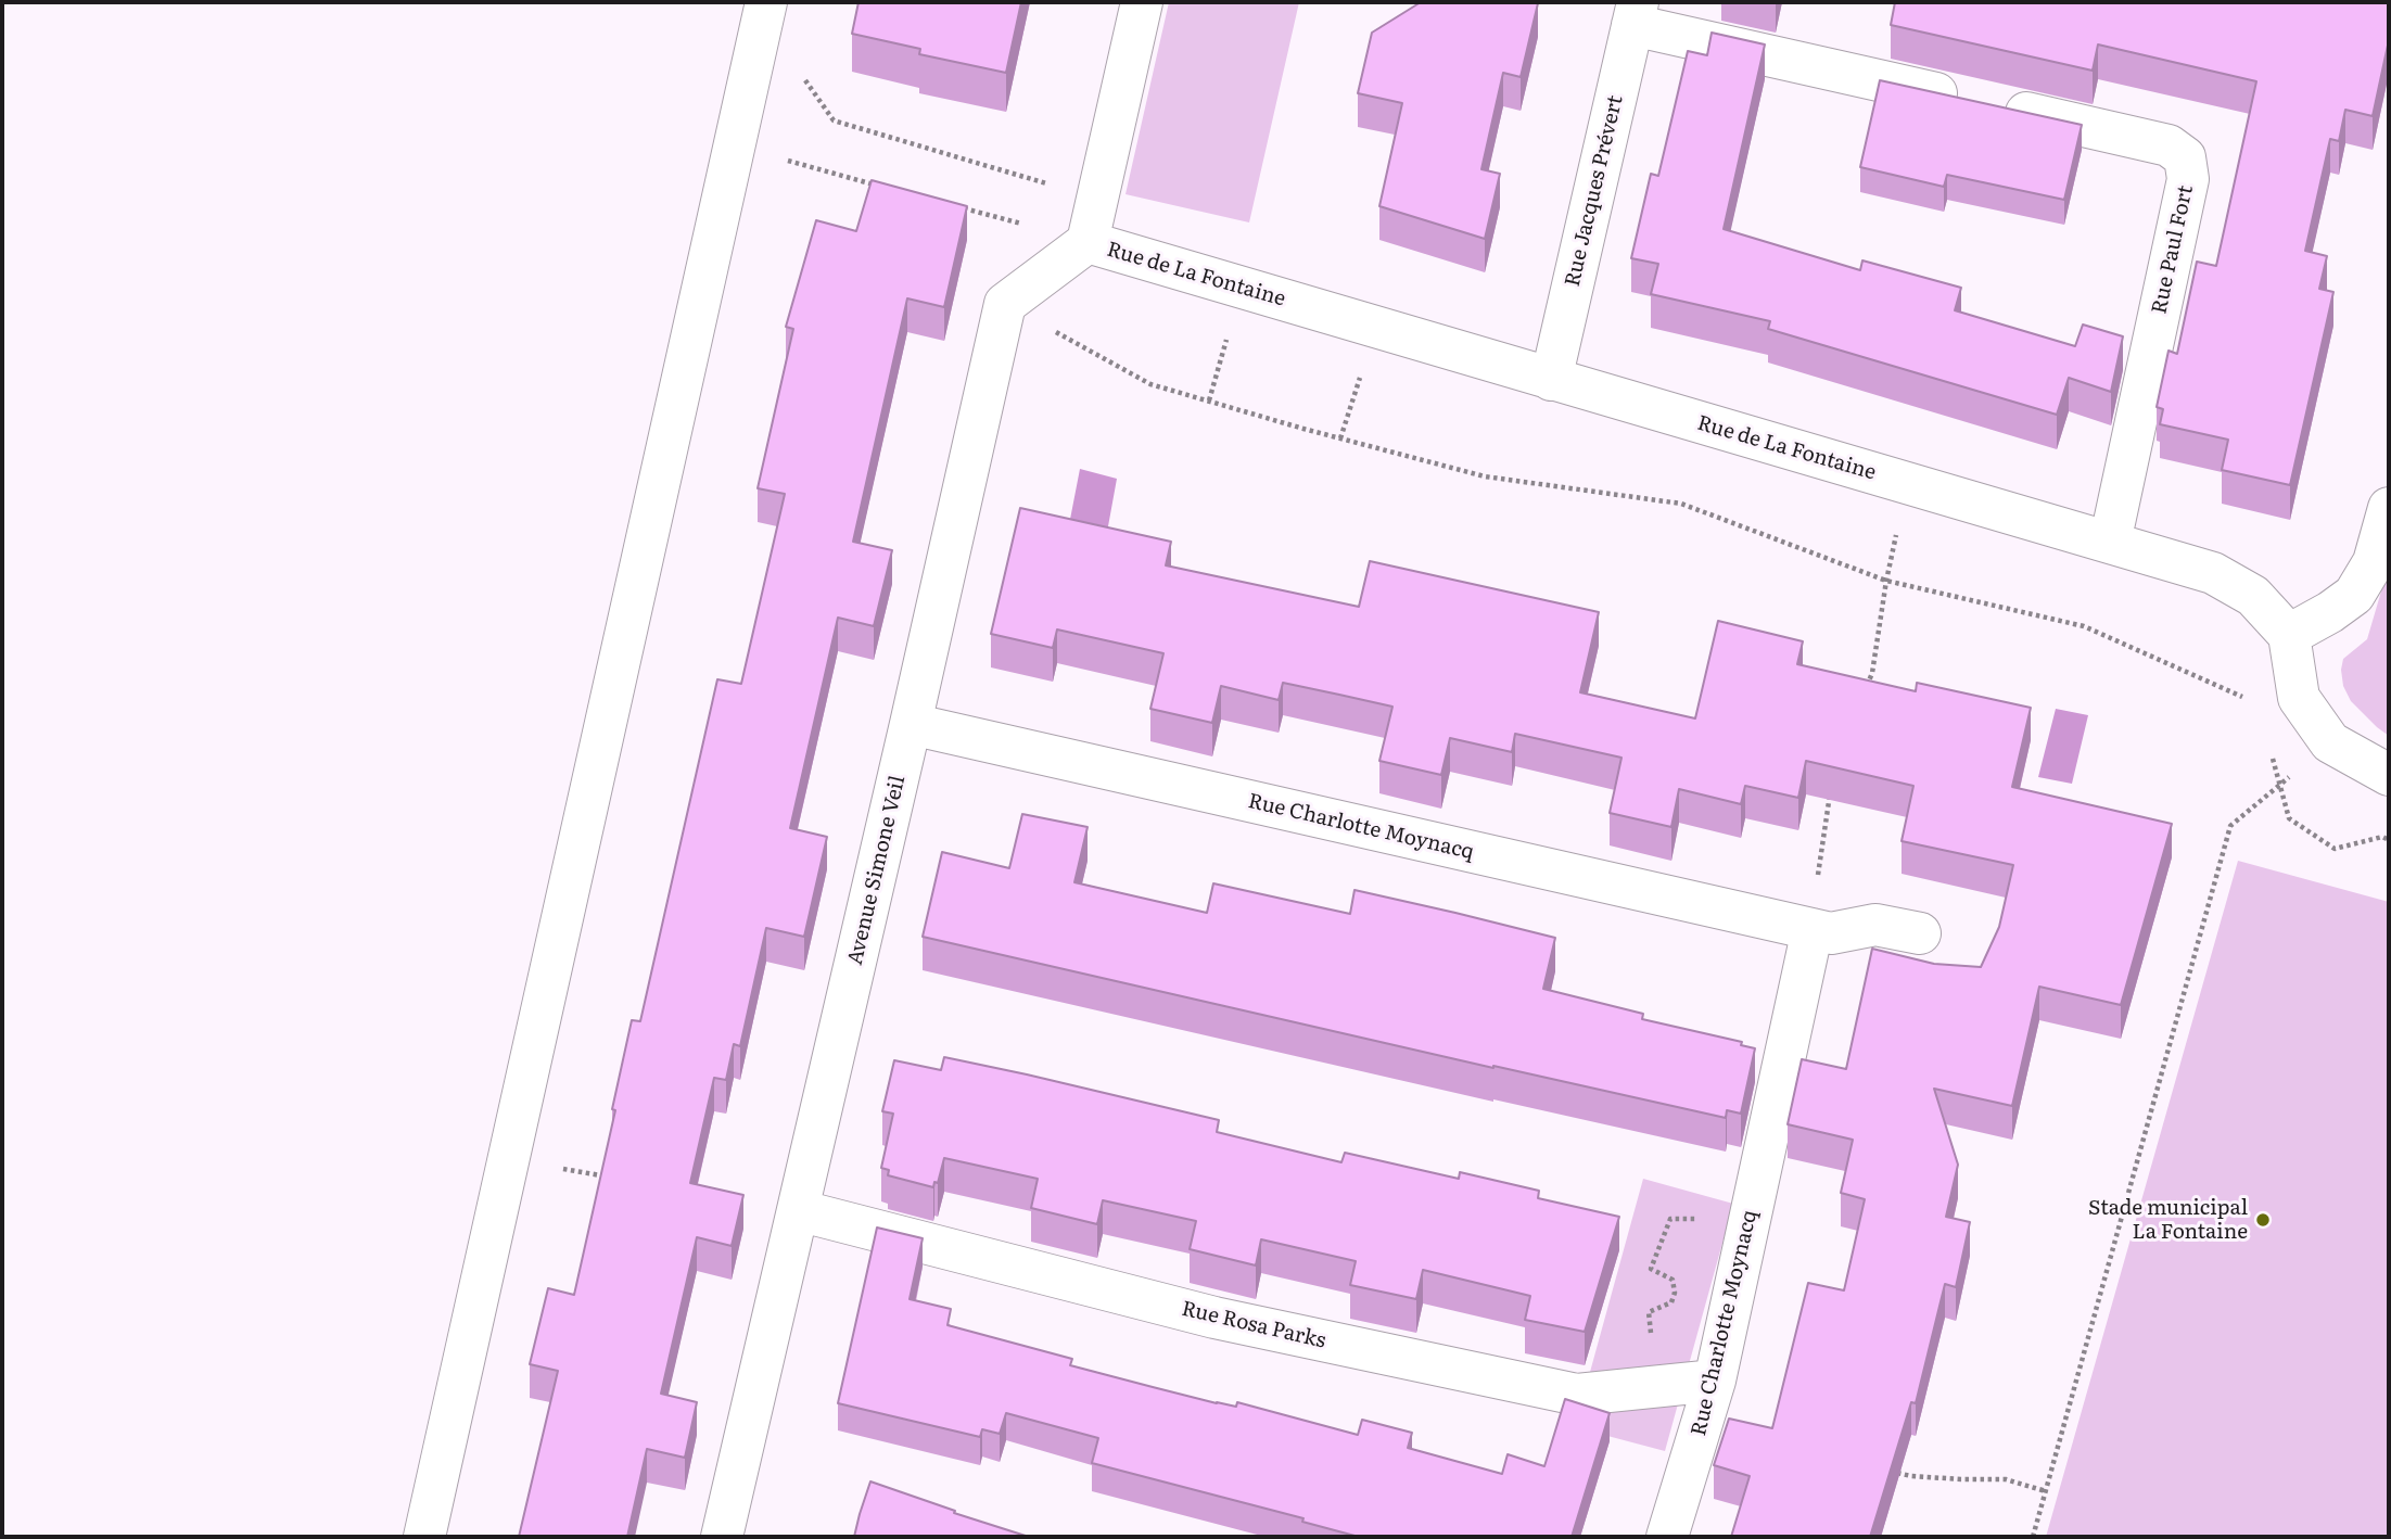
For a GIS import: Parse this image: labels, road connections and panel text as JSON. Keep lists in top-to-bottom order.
{
  "streets": {
    "street": [
      "Rue Jacques Prévert",
      "Rue Paul Fort",
      "Rue de La Fontaine",
      "Rue Charlotte Moynacq",
      "Avenue Simone Veil",
      "Rue Rosa Parks"
    ]
  },
  "crossings": [
    ["Rue Jacques Prévert", "Rue Paul Fort"],
    ["Rue Jacques Prévert", "Rue de La Fontaine"],
    ["Rue Paul Fort", "Rue de La Fontaine"],
    ["Rue Charlotte Moynacq", "Avenue Simone Veil"],
    ["Rue Charlotte Moynacq", "Rue Rosa Parks"],
    ["Avenue Simone Veil", "Rue Rosa Parks"]
  ],
  "places": ["Stade municipal La Fontaine"]
}
